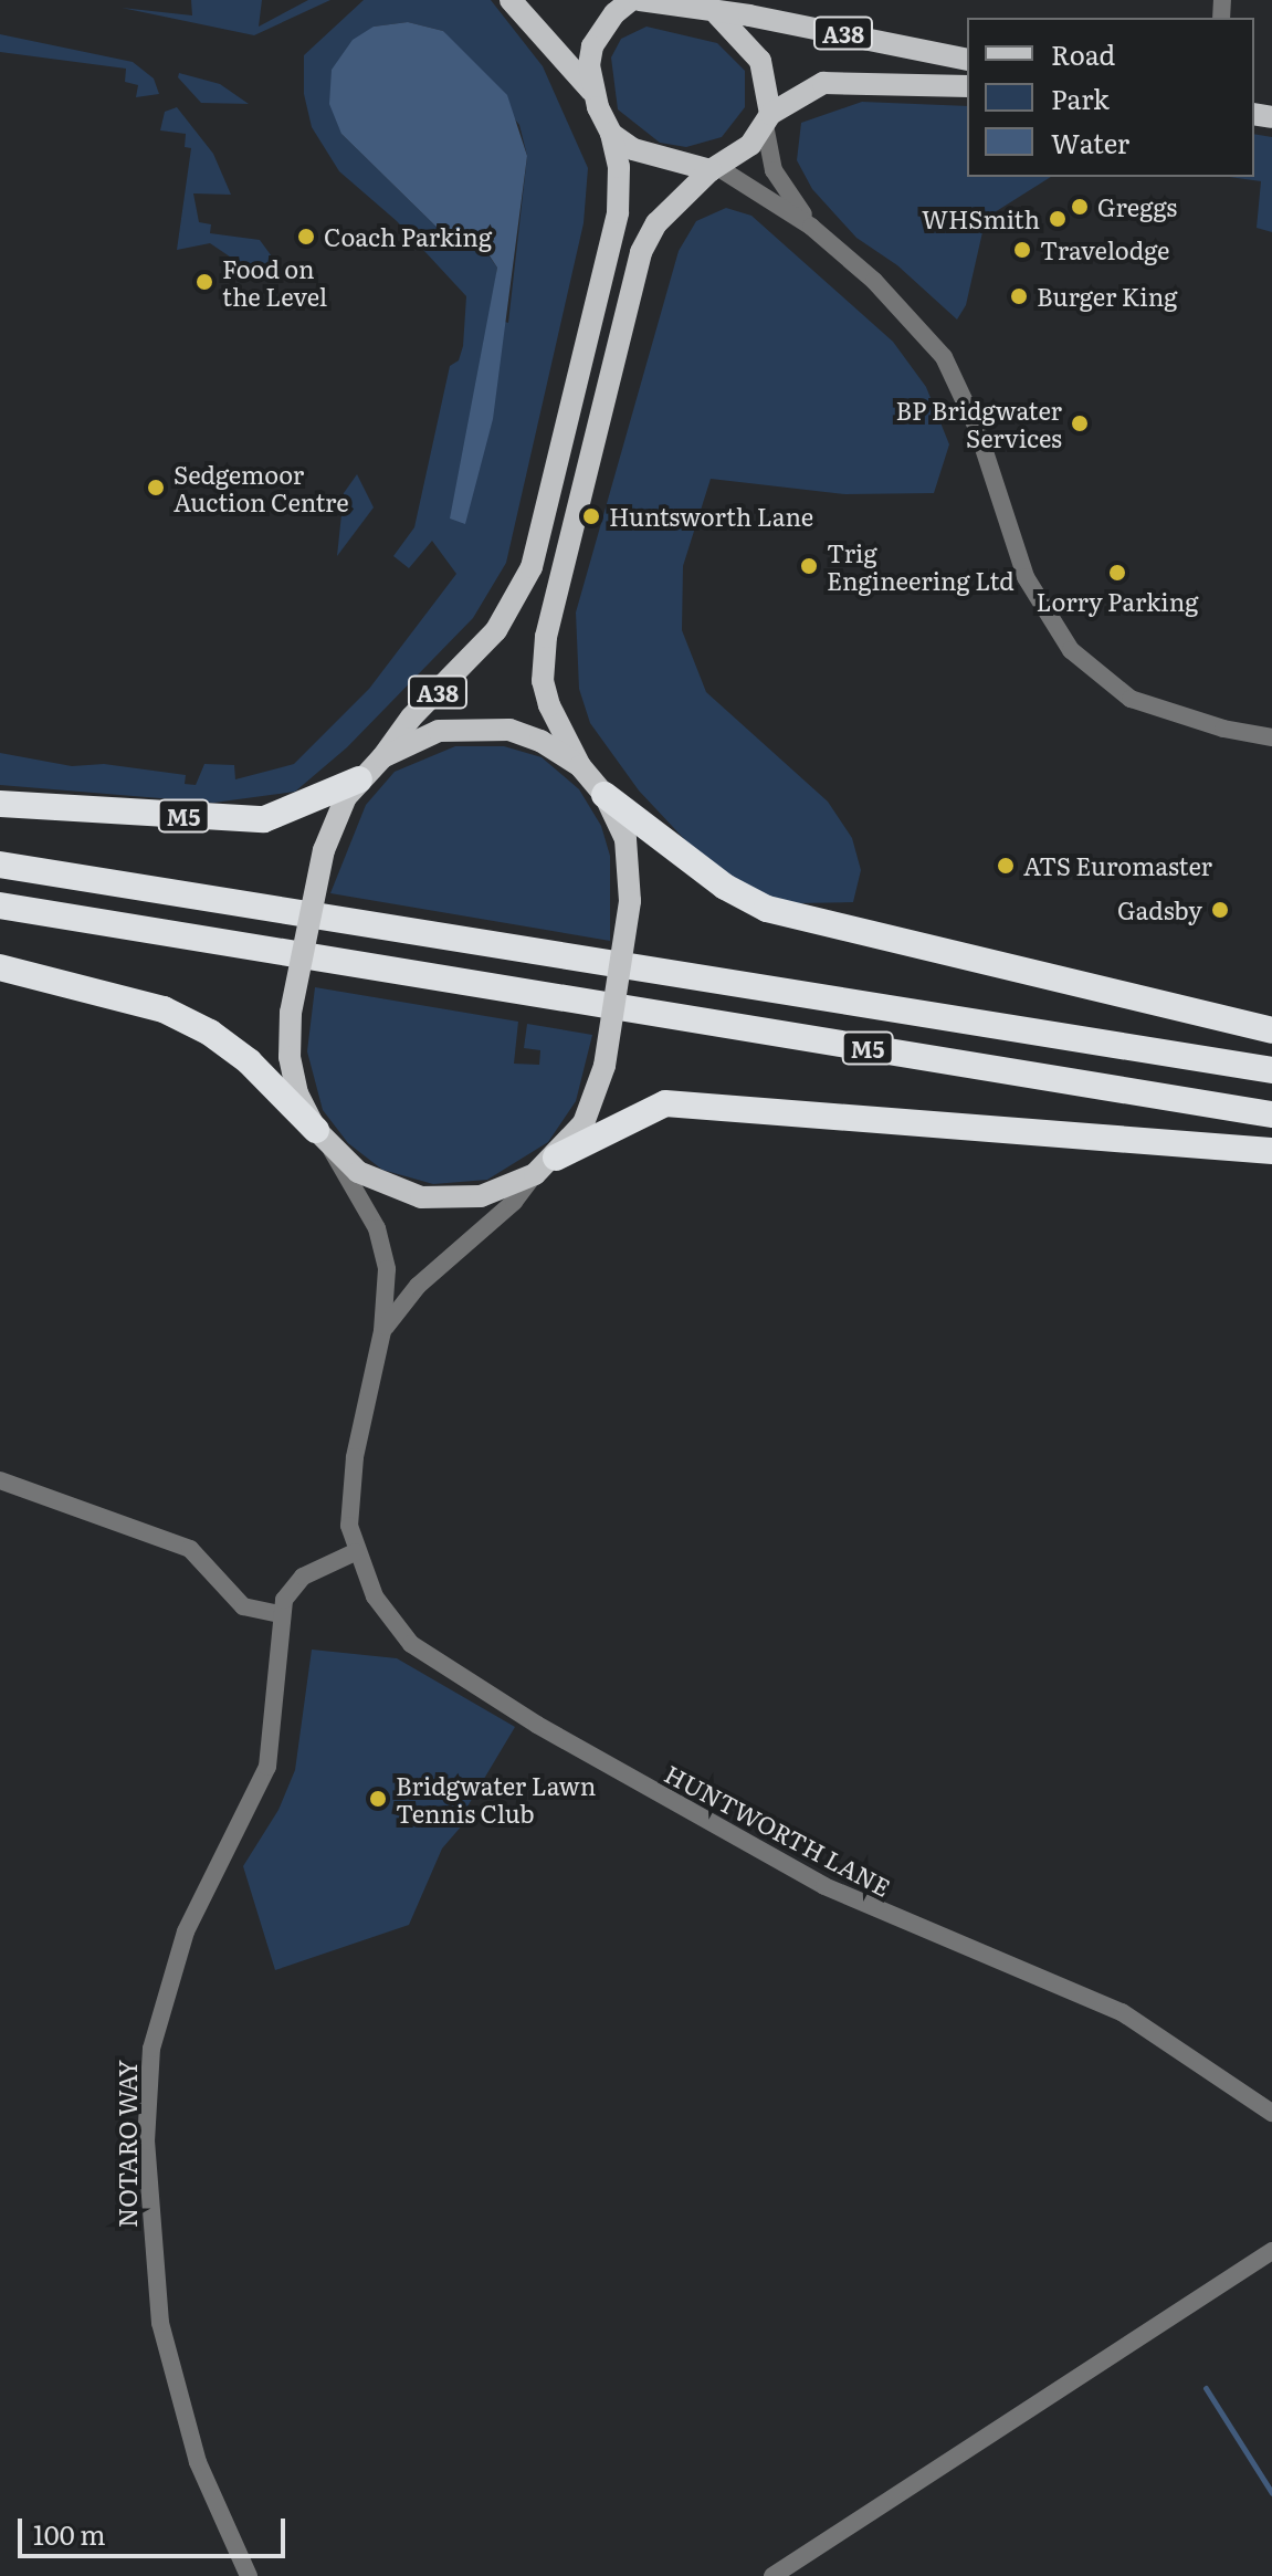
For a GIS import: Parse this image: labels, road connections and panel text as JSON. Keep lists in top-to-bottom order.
{
  "streets": {
    "highway": ["M5"],
    "main road": ["A38"],
    "street": ["HUNTWORTH LANE", "NOTARO WAY"]
  },
  "places": [
    "Greggs",
    "WHSmith",
    "Coach Parking",
    "Travelodge",
    "Food on the Level",
    "Burger King",
    "BP Bridgwater Services",
    "Sedgemoor Auction Centre",
    "Huntsworth Lane",
    "Trig Engineering Ltd",
    "Lorry Parking",
    "ATS Euromaster",
    "Gadsby",
    "Bridgwater Lawn Tennis Club"
  ],
  "legend": ["Road", "Park", "Water"],
  "scale_bar": "100 m"
}
